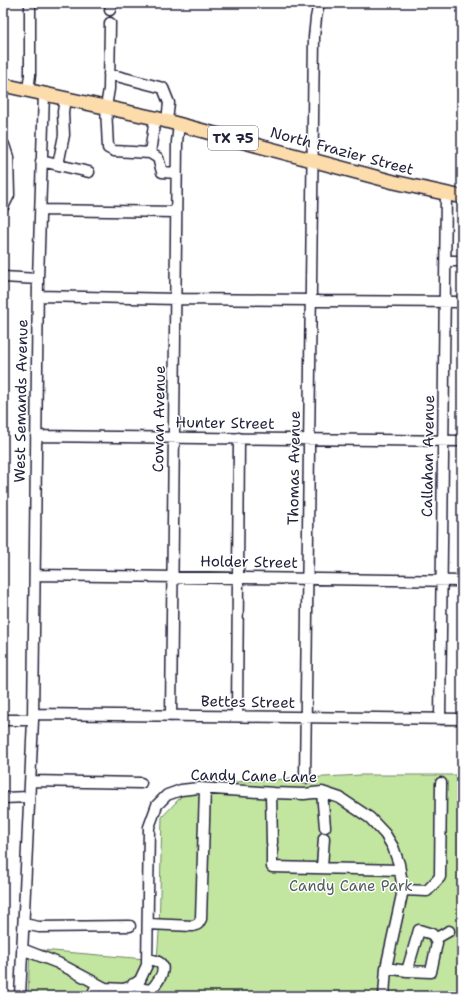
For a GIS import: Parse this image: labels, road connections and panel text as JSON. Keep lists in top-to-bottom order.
{
  "streets": {
    "main road": ["TX 75", "North Frazier Street"],
    "street": [
      "West Semands Avenue",
      "Cowan Avenue",
      "Hunter Street",
      "Callahan Avenue",
      "Thomas Avenue",
      "Holder Street",
      "Bettes Street",
      "Candy Cane Lane"
    ]
  },
  "crossings": [
    ["North Frazier Street", "West Semands Avenue"],
    ["North Frazier Street", "Cowan Avenue"],
    ["North Frazier Street", "Callahan Avenue"],
    ["North Frazier Street", "Thomas Avenue"],
    ["West Semands Avenue", "Hunter Street"],
    ["West Semands Avenue", "Holder Street"],
    ["West Semands Avenue", "Bettes Street"],
    ["Cowan Avenue", "Hunter Street"],
    ["Cowan Avenue", "Holder Street"],
    ["Cowan Avenue", "Bettes Street"],
    ["Hunter Street", "Callahan Avenue"],
    ["Hunter Street", "Thomas Avenue"],
    ["Callahan Avenue", "Holder Street"],
    ["Callahan Avenue", "Bettes Street"],
    ["Thomas Avenue", "Holder Street"],
    ["Thomas Avenue", "Bettes Street"]
  ],
  "parks": ["Candy Cane Park"]
}
